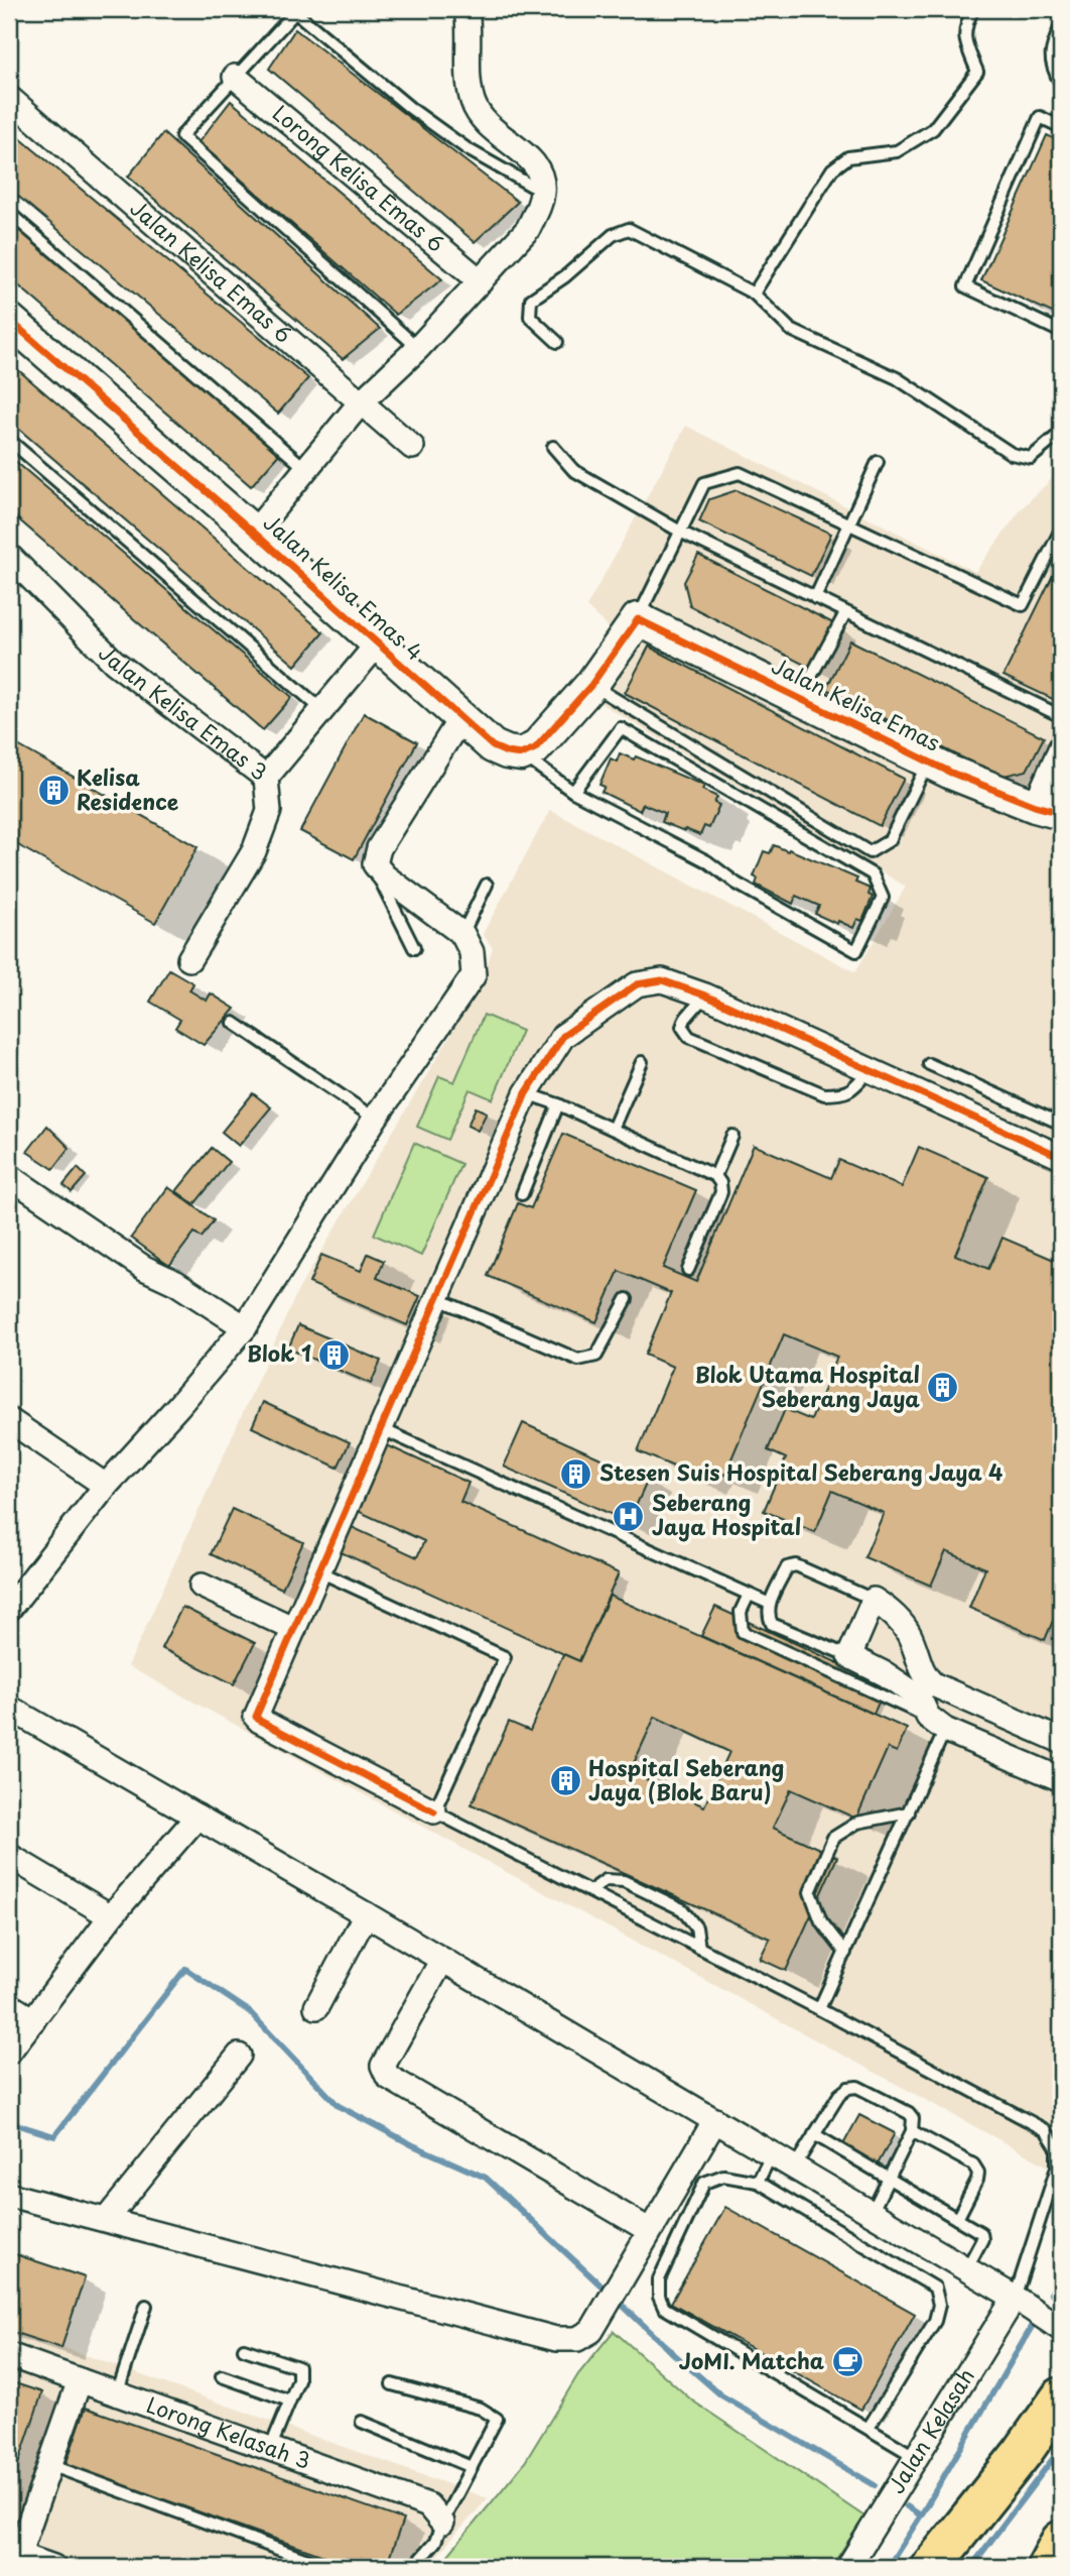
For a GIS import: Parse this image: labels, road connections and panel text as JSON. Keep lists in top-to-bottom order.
{
  "streets": {
    "street": [
      "Lorong Kelisa Emas 6",
      "Jalan Kelisa Emas 6",
      "Jalan Kelisa Emas 4",
      "Jalan Kelisa Emas",
      "Jalan Kelisa Emas 3",
      "Jalan Kelasah",
      "Lorong Kelasah 3"
    ]
  },
  "crossings": [
    ["Jalan Kelisa Emas 4", "Jalan Kelisa Emas 3"]
  ],
  "places": {
    "building": [
      "Kelisa Residence",
      "Blok 1",
      "Blok Utama Hospital Seberang Jaya",
      "Stesen Suis Hospital Seberang Jaya 4",
      "Hospital Seberang Jaya (Blok Baru)"
    ],
    "hospital": ["Seberang Jaya Hospital"],
    "cafe": ["JoMI. Matcha"]
  }
}
